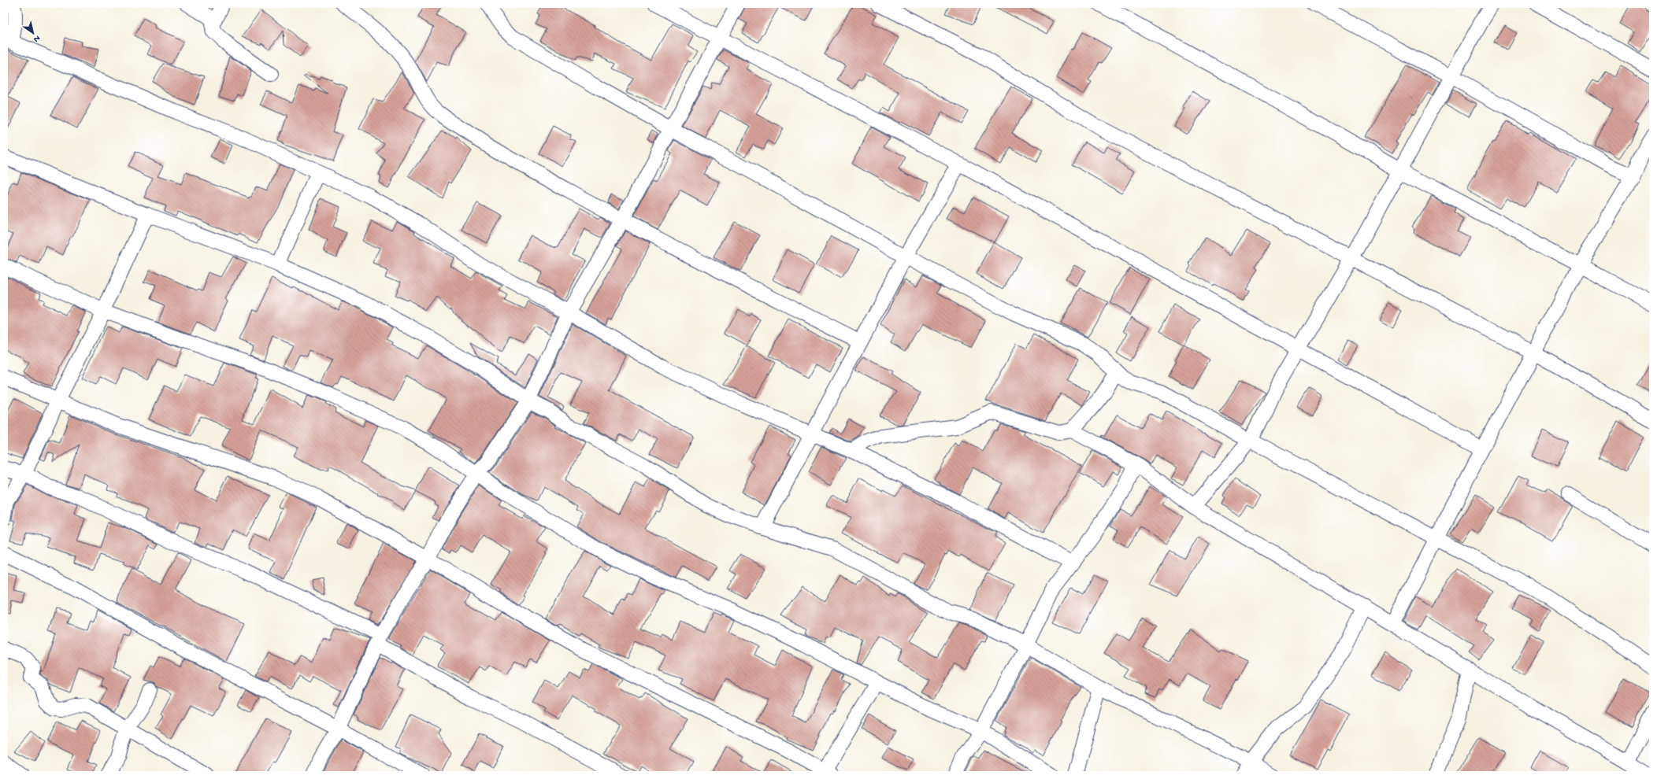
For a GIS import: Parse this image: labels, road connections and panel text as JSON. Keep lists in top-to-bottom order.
{
  "north": "bottom right"
}
